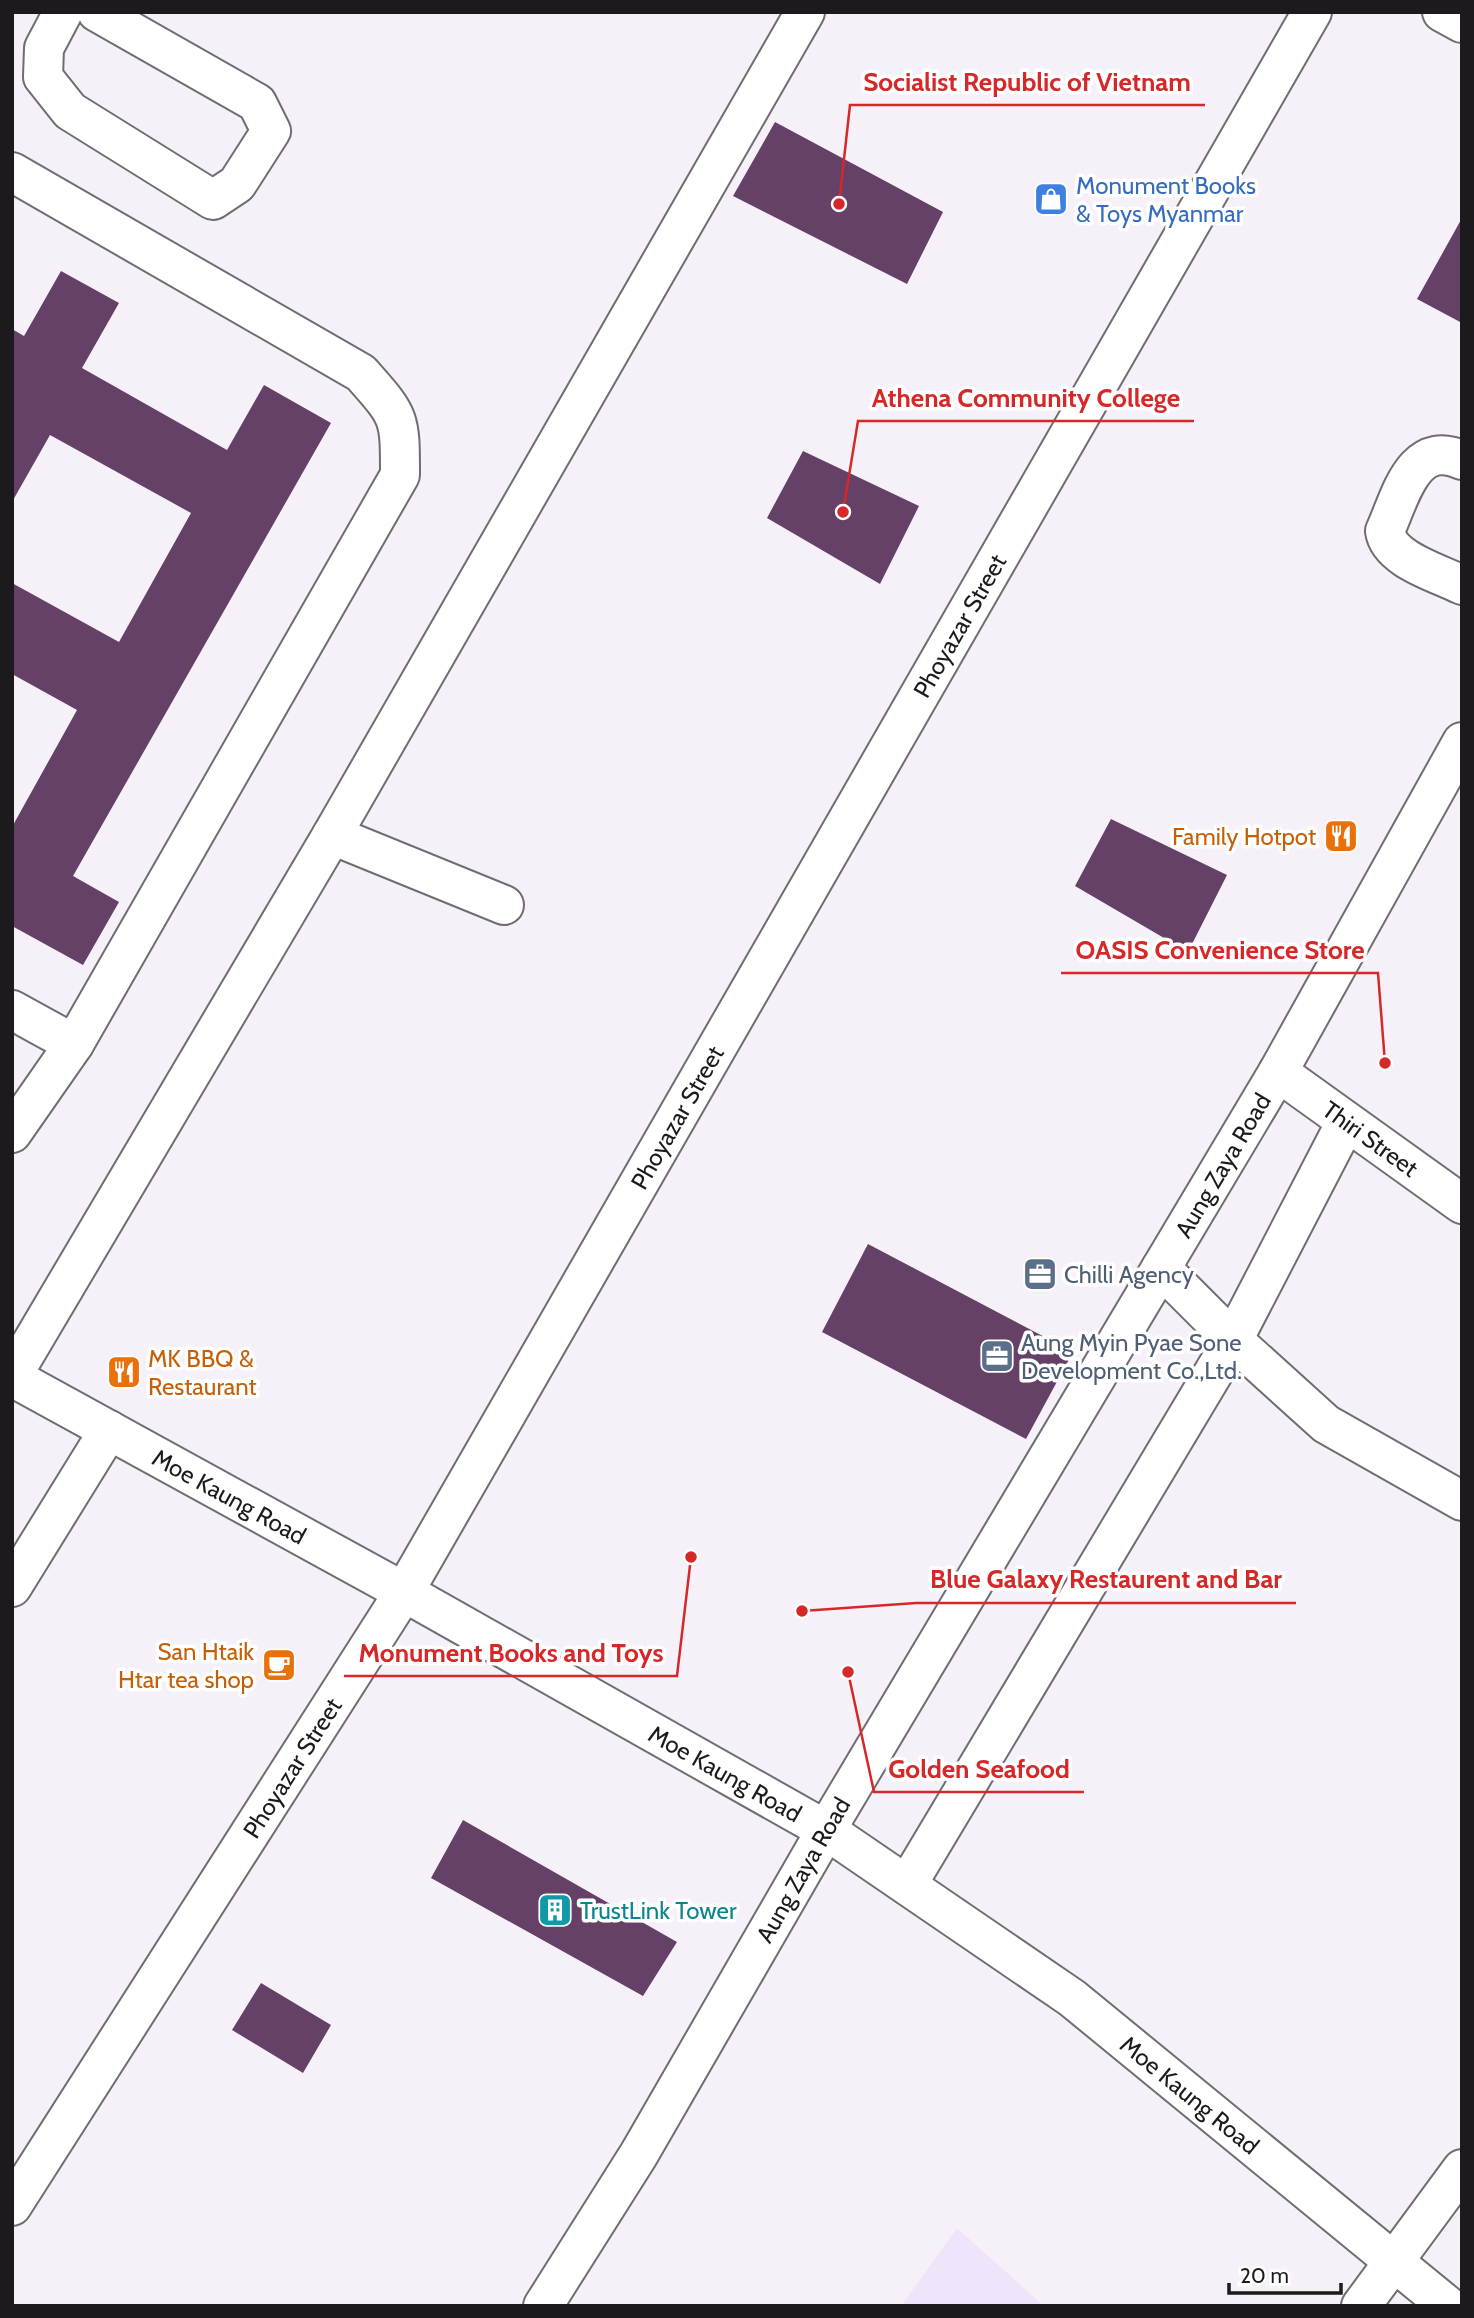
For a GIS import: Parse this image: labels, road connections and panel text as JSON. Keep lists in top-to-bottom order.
{
  "streets": {
    "street": [
      "Phoyazar Street",
      "Thiri Street",
      "Aung Zaya Road",
      "Moe Kaung Road"
    ]
  },
  "crossings": [
    ["Phoyazar Street", "Moe Kaung Road"],
    ["Thiri Street", "Aung Zaya Road"],
    ["Aung Zaya Road", "Moe Kaung Road"]
  ],
  "places": {
    "shop": ["Monument Books & Toys Myanmar"],
    "other": [
      "Socialist Republic of Vietnam",
      "Athena Community College",
      "OASIS Convenience Store",
      "Monument Books and Toys",
      "Blue Galaxy Restaurent and Bar",
      "Golden Seafood"
    ],
    "restaurant": ["Family Hotpot", "MK BBQ & Restaurant"],
    "office": ["Chilli Agency", "Aung Myin Pyae Sone Development Co.,Ltd."],
    "cafe": ["San Htaik Htar tea shop"],
    "building": ["TrustLink Tower"]
  },
  "scale_bar": "20 m"
}
